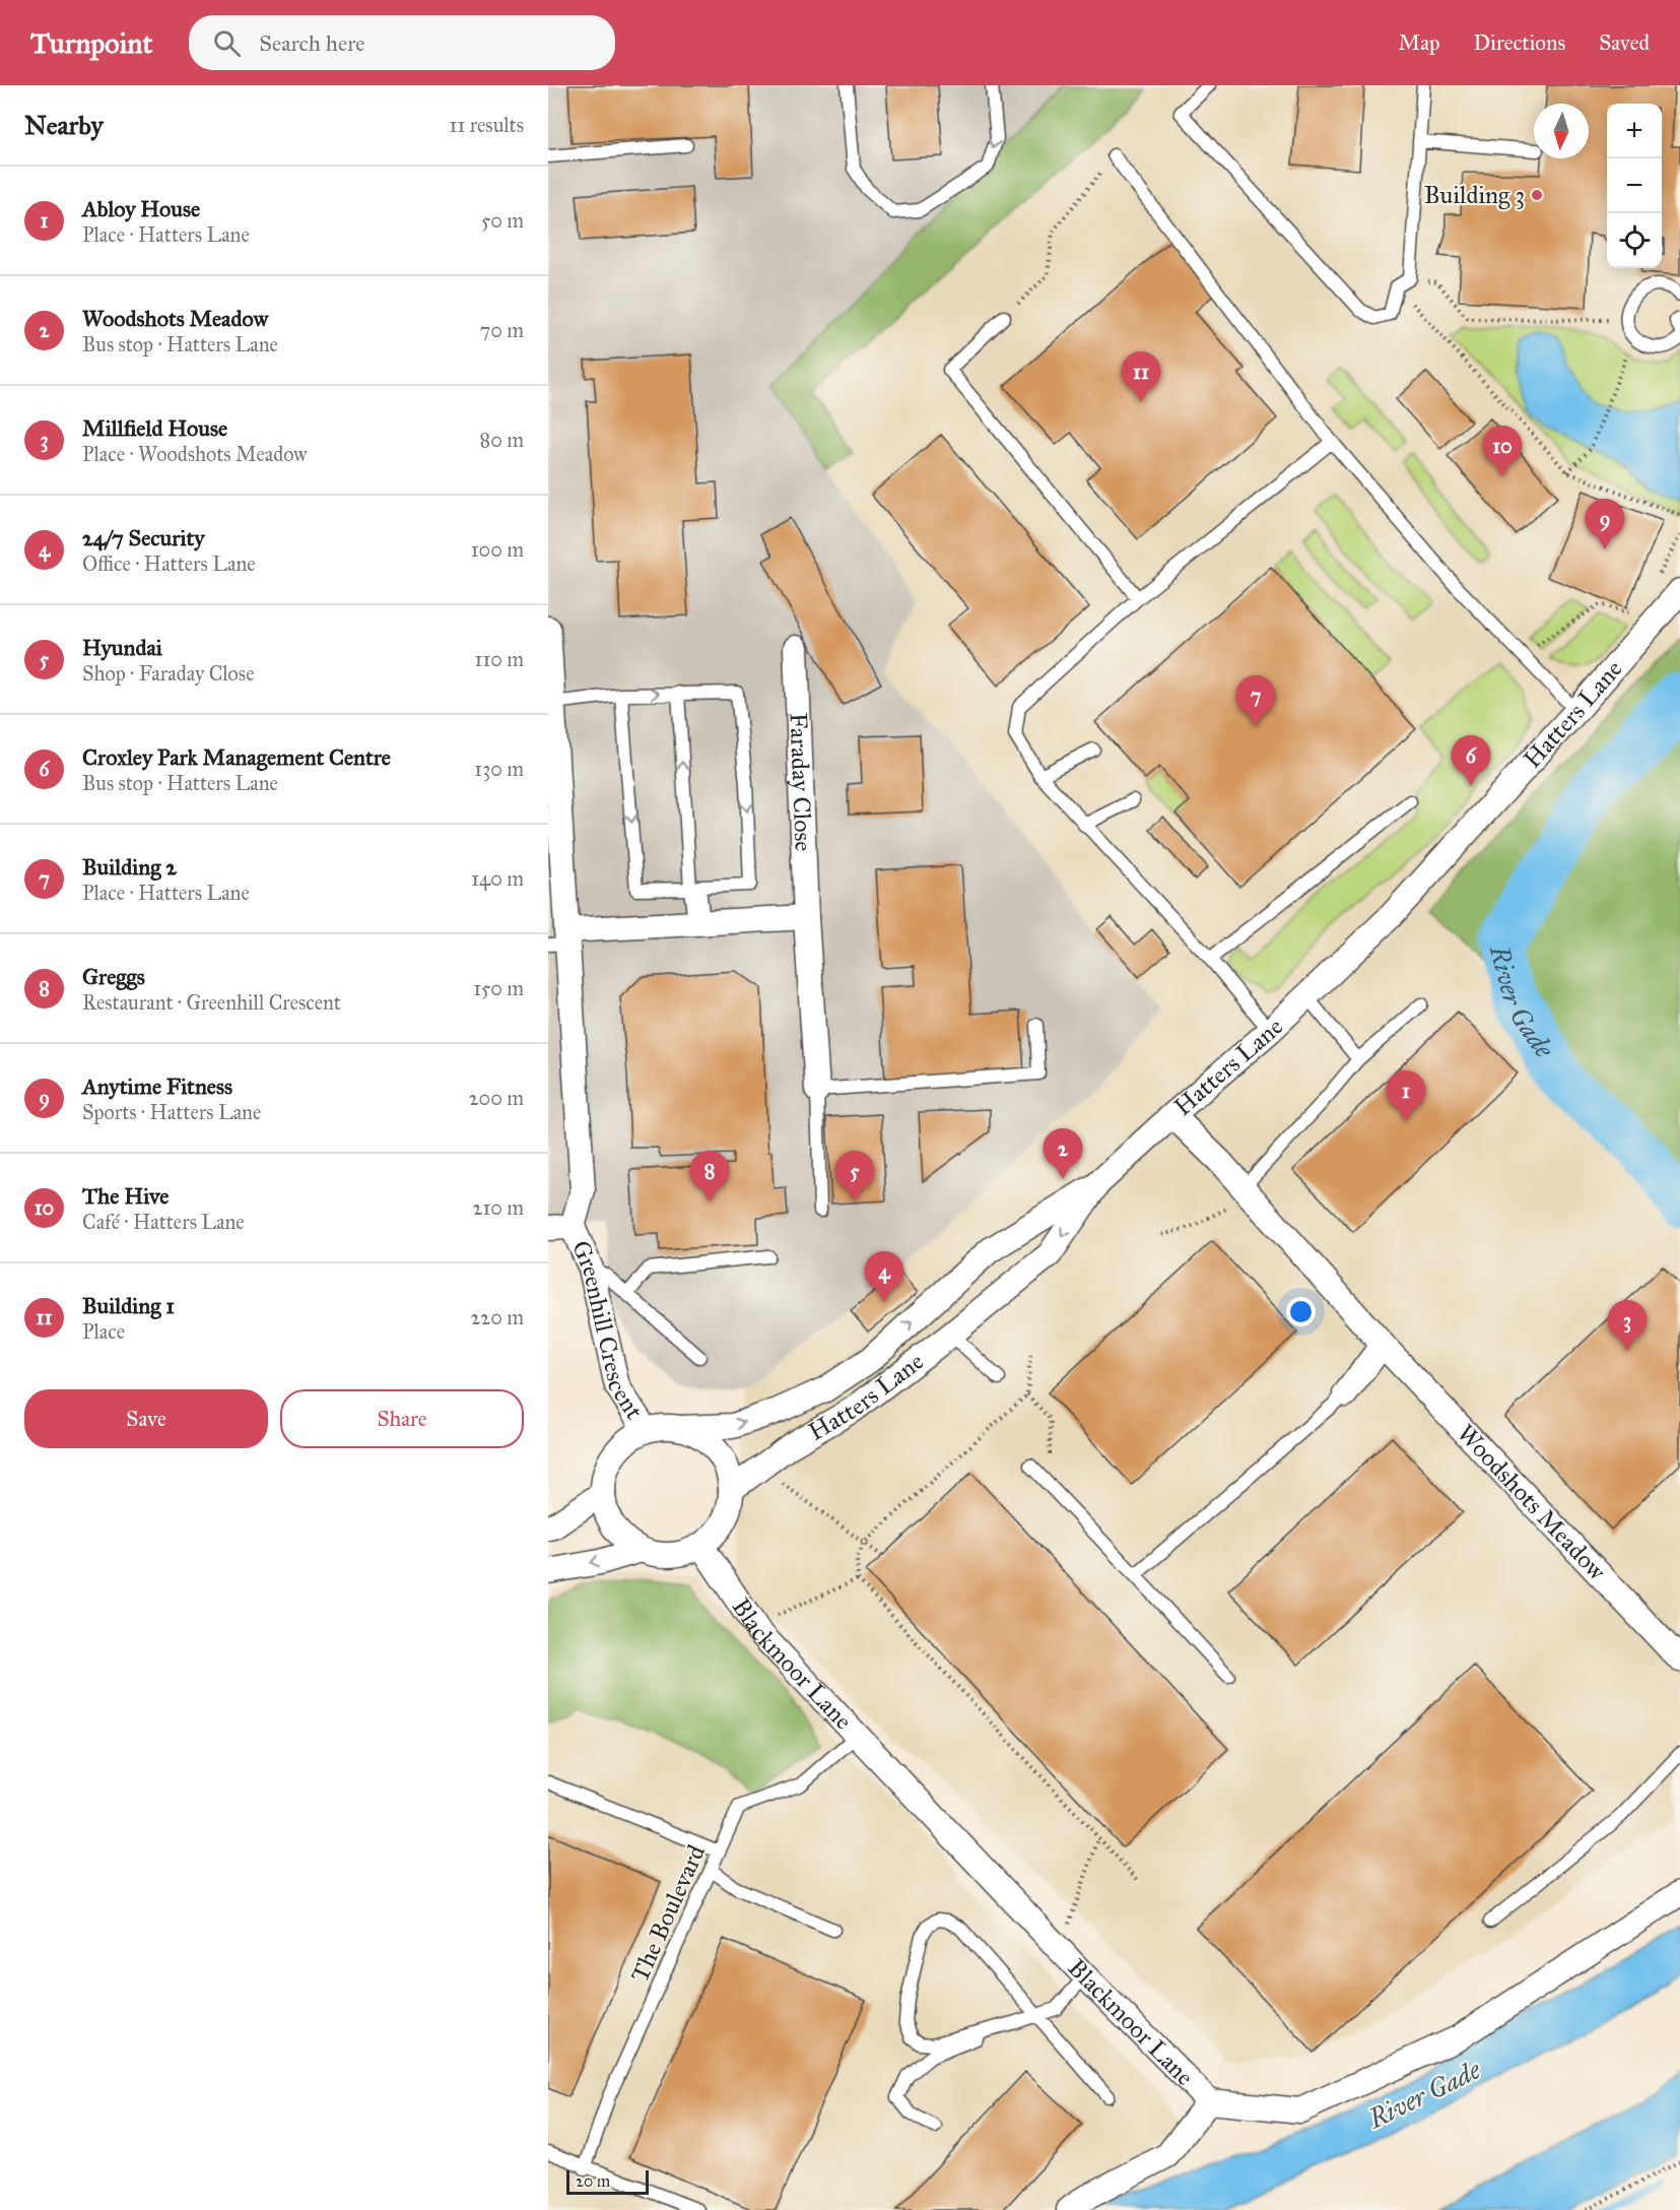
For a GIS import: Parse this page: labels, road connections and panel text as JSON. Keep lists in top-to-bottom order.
{
  "streets": {
    "street": [
      "Hatters Lane",
      "Faraday Close",
      "Greenhill Crescent",
      "Woodshots Meadow",
      "Blackmoor Lane"
    ],
    "lane": ["The Boulevard"]
  },
  "crossings": [
    ["Hatters Lane", "Greenhill Crescent"],
    ["Hatters Lane", "Woodshots Meadow"],
    ["Hatters Lane", "Blackmoor Lane"],
    ["Greenhill Crescent", "Blackmoor Lane"],
    ["Blackmoor Lane", "The Boulevard"]
  ],
  "water": ["River Gade"],
  "places": ["Building 3"],
  "scale_bar": "20 m",
  "north": "bottom",
  "page": {
    "header": "Turnpoint",
    "search": "Search here",
    "nav": ["Map", "Directions", "Saved"],
    "heading": ["Nearby", "11 results"],
    "map_buttons": ["+", "−"],
    "list": [
      {
        "mark": "1",
        "name": "Abloy House",
        "note": "Place · Hatters Lane",
        "value": "50 m"
      },
      {
        "mark": "2",
        "name": "Woodshots Meadow",
        "note": "Bus stop · Hatters Lane",
        "value": "70 m"
      },
      {
        "mark": "3",
        "name": "Millfield House",
        "note": "Place · Woodshots Meadow",
        "value": "80 m"
      },
      {
        "mark": "4",
        "name": "24/7 Security",
        "note": "Office · Hatters Lane",
        "value": "100 m"
      },
      {
        "mark": "5",
        "name": "Hyundai",
        "note": "Shop · Faraday Close",
        "value": "110 m"
      },
      {
        "mark": "6",
        "name": "Croxley Park Management Centre",
        "note": "Bus stop · Hatters Lane",
        "value": "130 m"
      },
      {
        "mark": "7",
        "name": "Building 2",
        "note": "Place · Hatters Lane",
        "value": "140 m"
      },
      {
        "mark": "8",
        "name": "Greggs",
        "note": "Restaurant · Greenhill Crescent",
        "value": "150 m"
      },
      {
        "mark": "9",
        "name": "Anytime Fitness",
        "note": "Sports · Hatters Lane",
        "value": "200 m"
      },
      {
        "mark": "10",
        "name": "The Hive",
        "note": "Café · Hatters Lane",
        "value": "210 m"
      },
      {
        "mark": "11",
        "name": "Building 1",
        "note": "Place",
        "value": "220 m"
      }
    ],
    "pins": [
      "11",
      "10",
      "9",
      "7",
      "6",
      "1",
      "2",
      "5",
      "8",
      "4",
      "3"
    ],
    "buttons": ["Save", "Share"],
    "scale": "20 m"
  }
}
